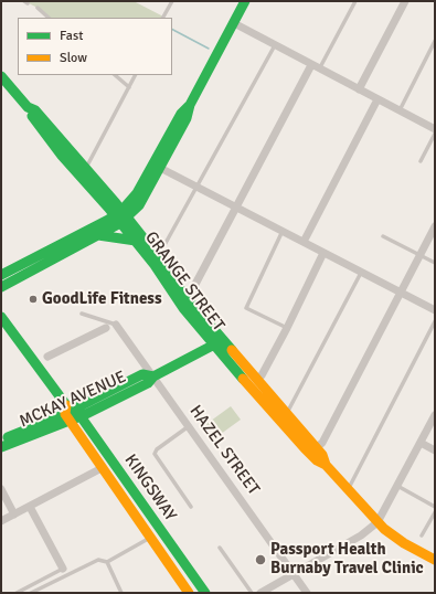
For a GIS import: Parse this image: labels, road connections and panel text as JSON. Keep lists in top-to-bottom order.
{
  "streets": {
    "main road": ["GRANGE STREET", "MCKAY AVENUE", "KINGSWAY"],
    "street": ["HAZEL STREET"]
  },
  "crossings": [
    ["GRANGE STREET", "MCKAY AVENUE"],
    ["MCKAY AVENUE", "HAZEL STREET"],
    ["MCKAY AVENUE", "KINGSWAY"]
  ],
  "places": ["GoodLife Fitness", "Passport Health Burnaby Travel Clinic"],
  "legend": ["Fast", "Slow"]
}
